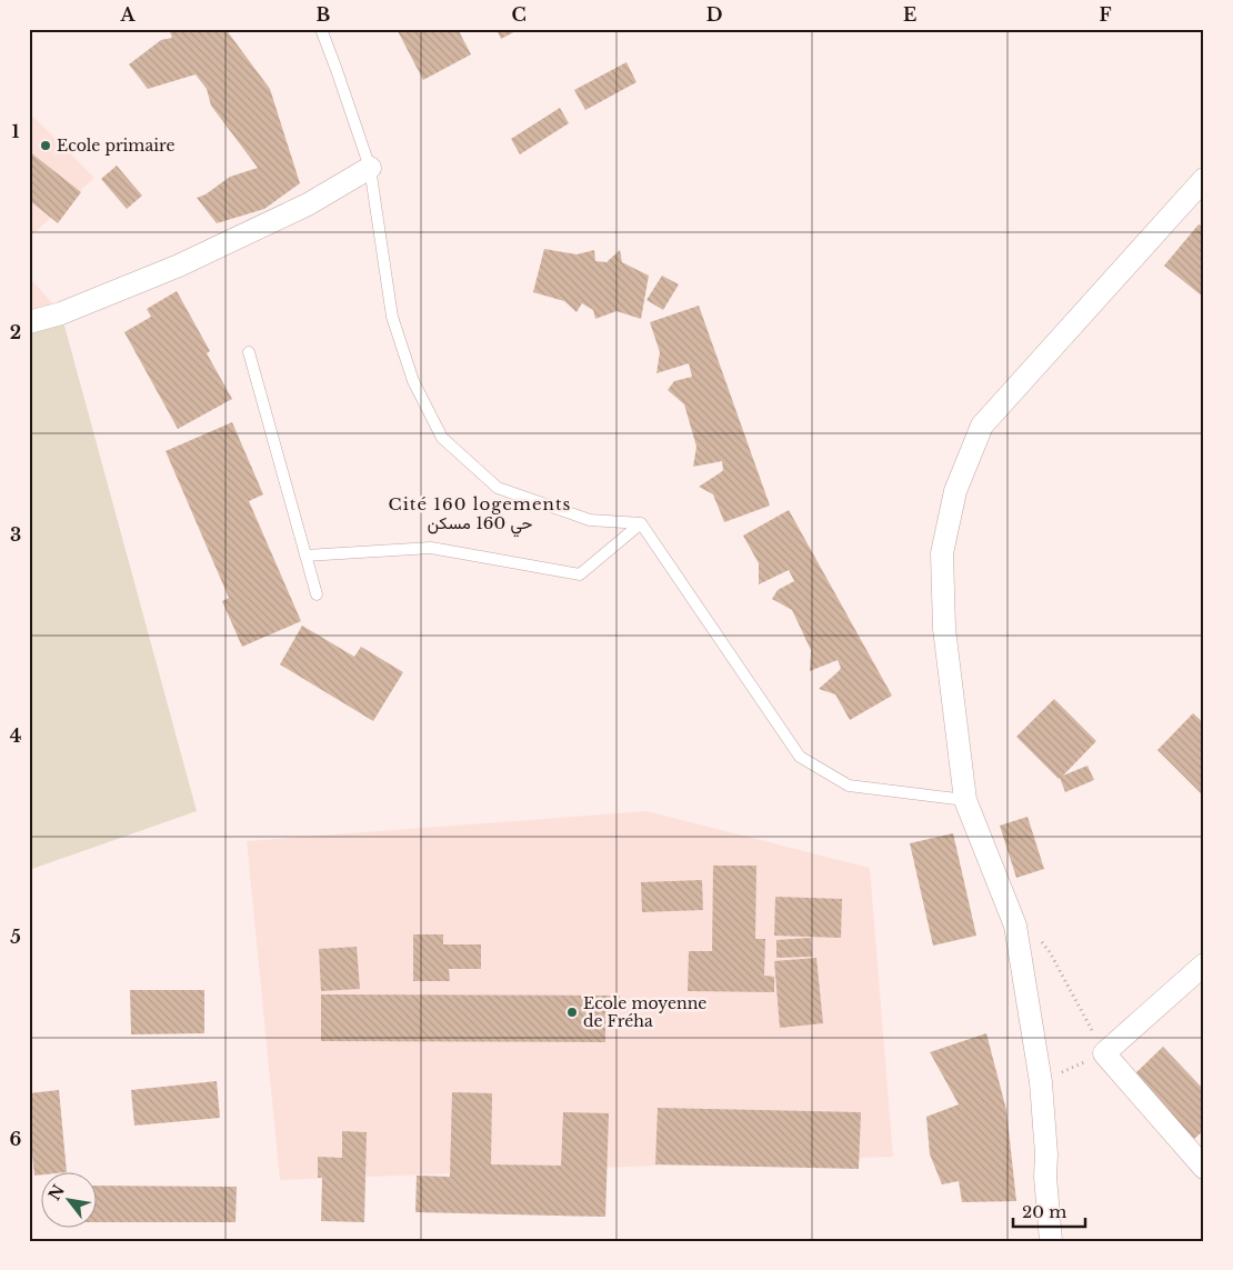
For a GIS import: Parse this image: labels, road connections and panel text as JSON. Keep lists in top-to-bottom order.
{
  "districts": ["Cité 160 logements حي 160 مسكن"],
  "places": ["Ecole primaire", "Ecole moyenne de Fréha"],
  "scale_bar": "20 m",
  "north": "top left",
  "grid": {
    "columns": [
      "A",
      "B",
      "C",
      "D",
      "E",
      "F"
    ],
    "rows": [
      "1",
      "2",
      "3",
      "4",
      "5",
      "6"
    ]
  }
}
